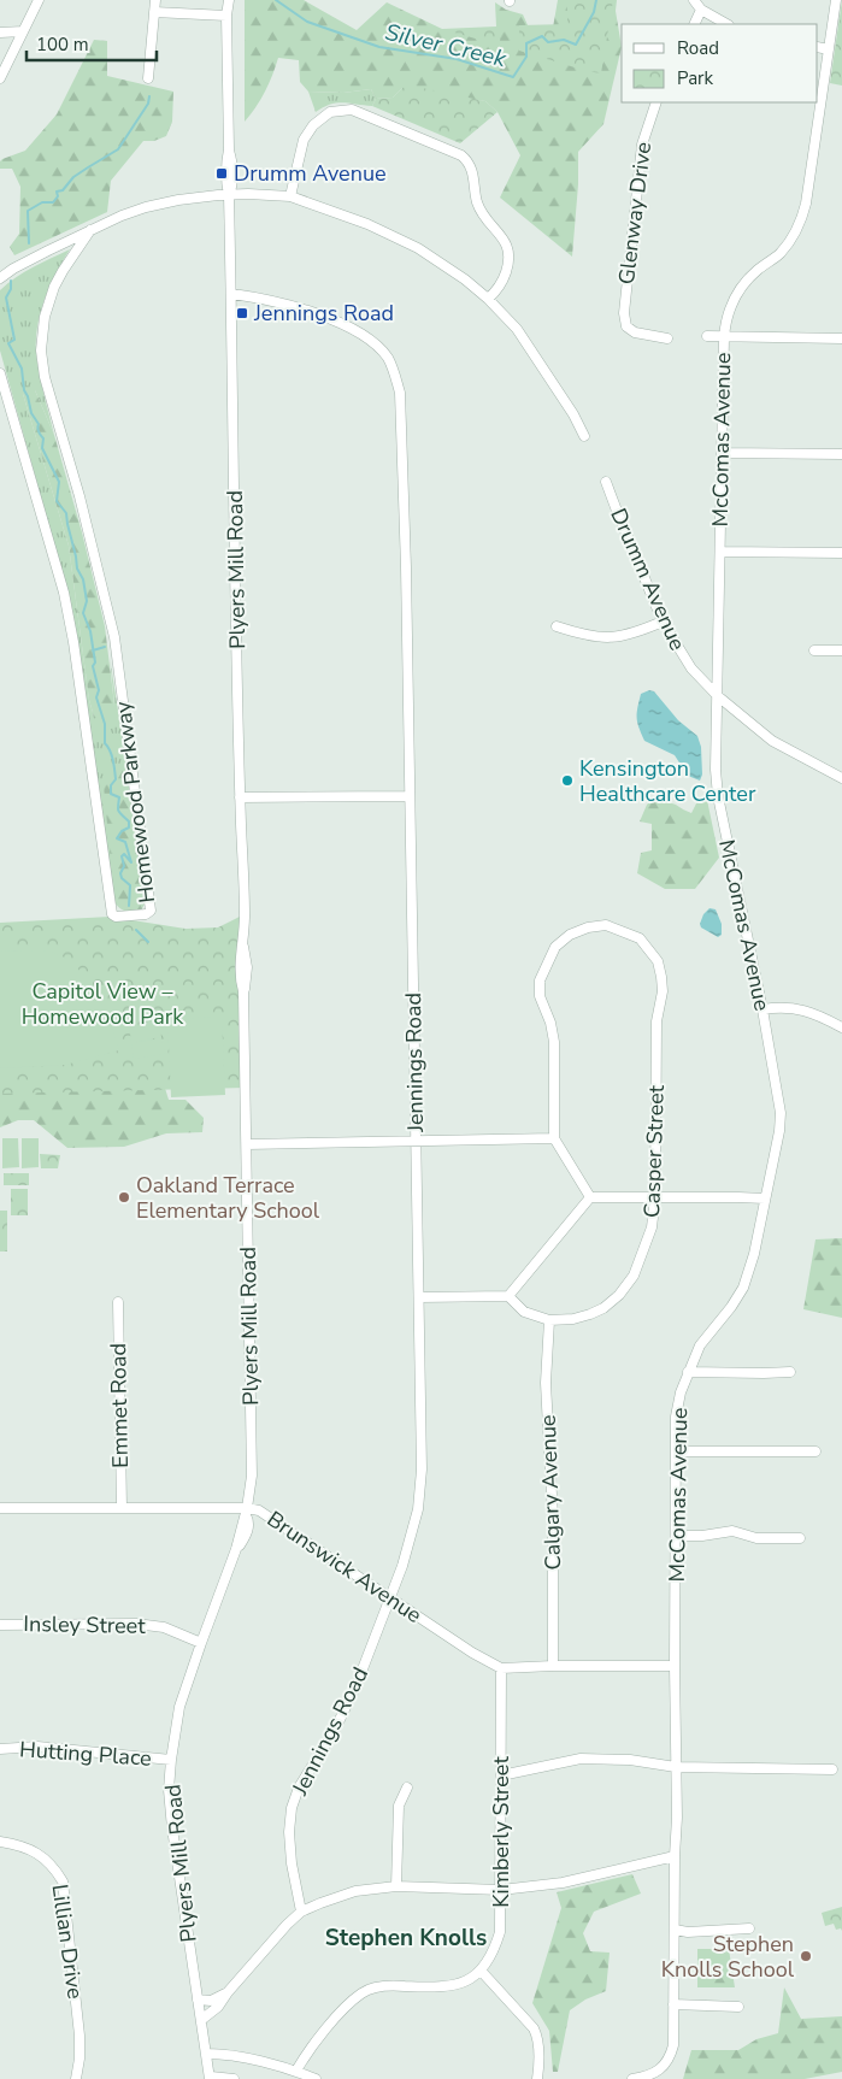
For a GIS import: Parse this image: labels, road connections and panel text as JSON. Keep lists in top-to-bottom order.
{
  "streets": {
    "street": [
      "Glenway Drive",
      "McComas Avenue",
      "Plyers Mill Road",
      "Drumm Avenue",
      "Homewood Parkway",
      "Jennings Road",
      "Casper Street",
      "Emmet Road",
      "Calgary Avenue",
      "Brunswick Avenue",
      "Insley Street",
      "Hutting Place",
      "Kimberly Street",
      "Lillian Drive"
    ]
  },
  "crossings": [
    ["McComas Avenue", "Drumm Avenue"],
    ["Plyers Mill Road", "Jennings Road"],
    ["Plyers Mill Road", "Brunswick Avenue"],
    ["Plyers Mill Road", "Insley Street"],
    ["Plyers Mill Road", "Hutting Place"],
    ["Jennings Road", "Brunswick Avenue"],
    ["Casper Street", "Calgary Avenue"],
    ["Emmet Road", "Brunswick Avenue"],
    ["Brunswick Avenue", "Kimberly Street"]
  ],
  "districts": ["Stephen Knolls"],
  "water": ["Silver Creek"],
  "parks": ["Capitol View – Homewood Park"],
  "places": {
    "transit": ["Drumm Avenue", "Jennings Road"],
    "other": ["Kensington Healthcare Center", "Oakland Terrace Elementary School", "Stephen Knolls School"]
  },
  "legend": ["Road", "Park"],
  "scale_bar": "100 m"
}
